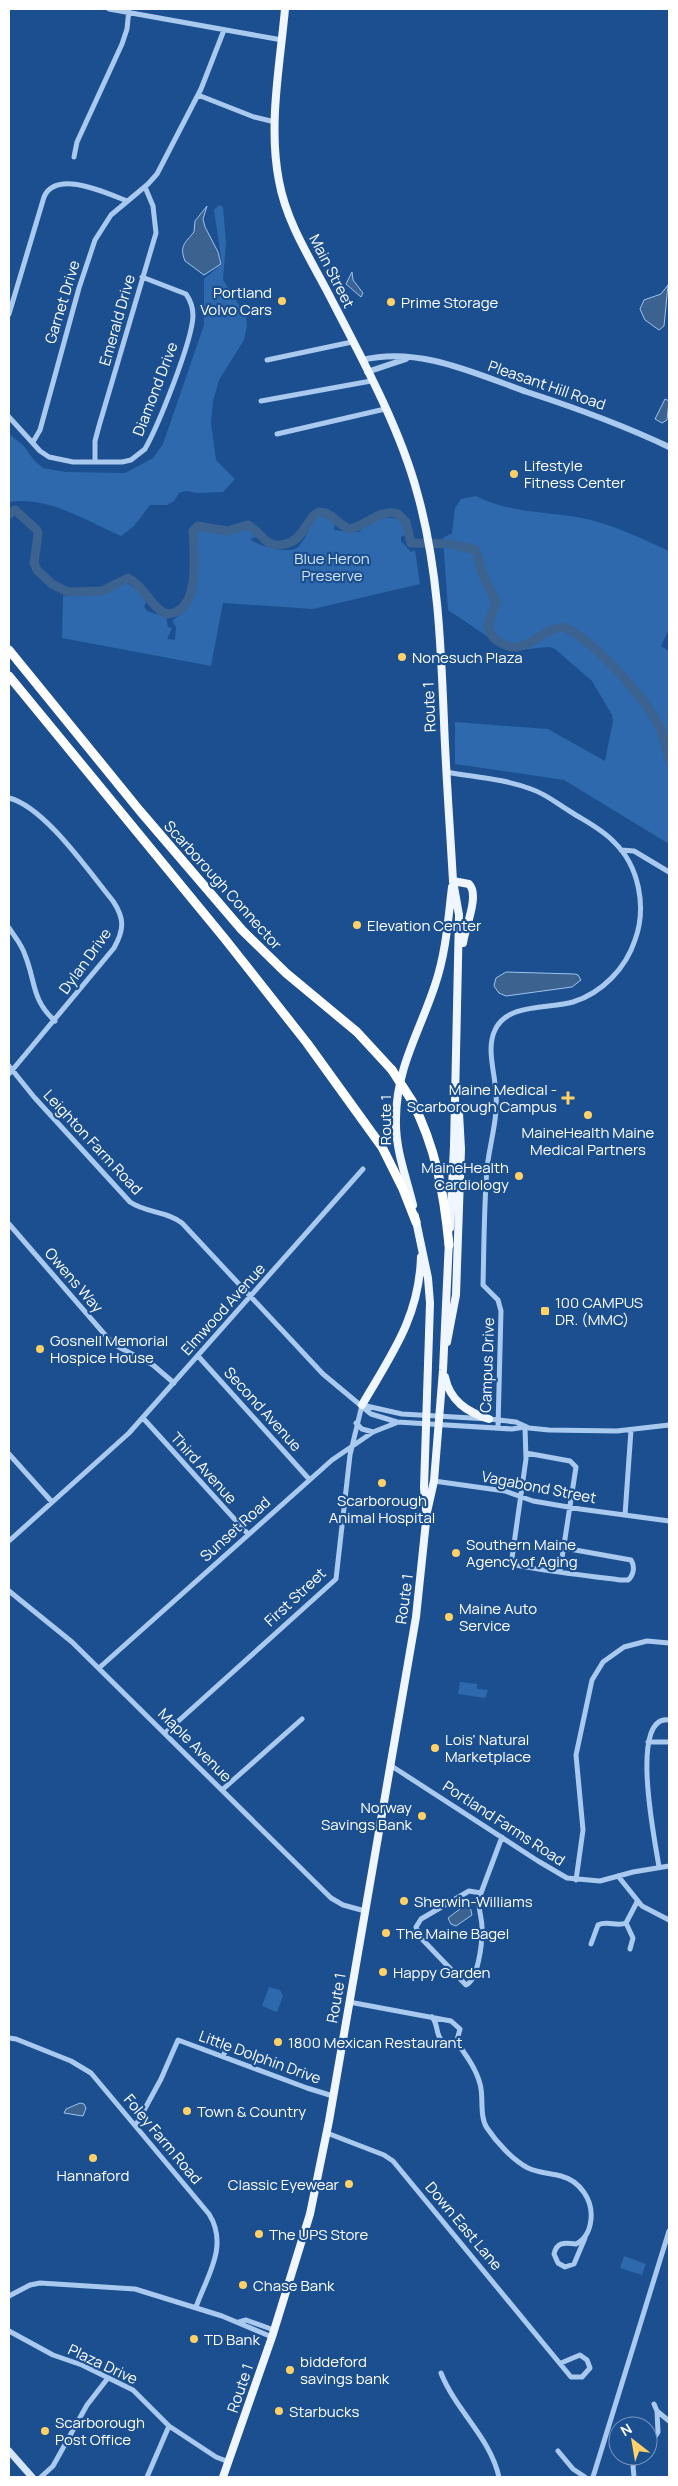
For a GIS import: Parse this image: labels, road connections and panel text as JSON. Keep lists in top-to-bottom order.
{
  "streets": {
    "highway": ["Scarborough Connector"],
    "main road": ["Main Street", "Route 1"],
    "street": [
      "Garnet Drive",
      "Emerald Drive",
      "Pleasant Hill Road",
      "Diamond Drive",
      "Dylan Drive",
      "Leighton Farm Road",
      "Owens Way",
      "Elmwood Avenue",
      "Campus Drive",
      "Second Avenue",
      "Third Avenue",
      "Vagabond Street",
      "Sunset Road",
      "First Street",
      "Maple Avenue",
      "Portland Farms Road",
      "Little Dolphin Drive",
      "Foley Farm Road",
      "Down East Lane",
      "Plaza Drive"
    ]
  },
  "crossings": [
    ["Main Street", "Pleasant Hill Road"],
    ["Main Street", "Route 1"],
    ["Garnet Drive", "Emerald Drive"],
    ["Garnet Drive", "Diamond Drive"],
    ["Emerald Drive", "Diamond Drive"],
    ["Route 1", "Scarborough Connector"],
    ["Route 1", "Campus Drive"],
    ["Route 1", "Vagabond Street"],
    ["Route 1", "Maple Avenue"],
    ["Route 1", "Portland Farms Road"],
    ["Route 1", "Little Dolphin Drive"],
    ["Route 1", "Down East Lane"],
    ["Route 1", "Plaza Drive"],
    ["Dylan Drive", "Leighton Farm Road"],
    ["Leighton Farm Road", "Elmwood Avenue"],
    ["Leighton Farm Road", "Sunset Road"],
    ["Leighton Farm Road", "First Street"],
    ["Owens Way", "Elmwood Avenue"],
    ["Elmwood Avenue", "Second Avenue"],
    ["Elmwood Avenue", "Third Avenue"],
    ["Second Avenue", "Sunset Road"],
    ["Third Avenue", "Sunset Road"],
    ["Sunset Road", "First Street"],
    ["Sunset Road", "Maple Avenue"],
    ["First Street", "Maple Avenue"],
    ["Little Dolphin Drive", "Foley Farm Road"]
  ],
  "parks": ["Blue Heron Preserve"],
  "places": {
    "other": [
      "Portland Volvo Cars",
      "Prime Storage",
      "Lifestyle Fitness Center",
      "Nonesuch Plaza",
      "Elevation Center",
      "MaineHealth Maine Medical Partners",
      "MaineHealth Cardiology",
      "Gosnell Memorial Hospice House",
      "Scarborough Animal Hospital",
      "Southern Maine Agency of Aging",
      "Maine Auto Service",
      "Lois' Natural Marketplace",
      "Norway Savings Bank",
      "Sherwin-Williams",
      "The Maine Bagel",
      "Happy Garden",
      "1800 Mexican Restaurant",
      "Town & Country",
      "Hannaford",
      "Classic Eyewear",
      "The UPS Store",
      "Chase Bank",
      "TD Bank",
      "biddeford savings bank",
      "Starbucks",
      "Scarborough Post Office"
    ],
    "health": ["Maine Medical - Scarborough Campus"],
    "transit": ["100 CAMPUS DR. (MMC)"]
  },
  "north": "top left"
}
